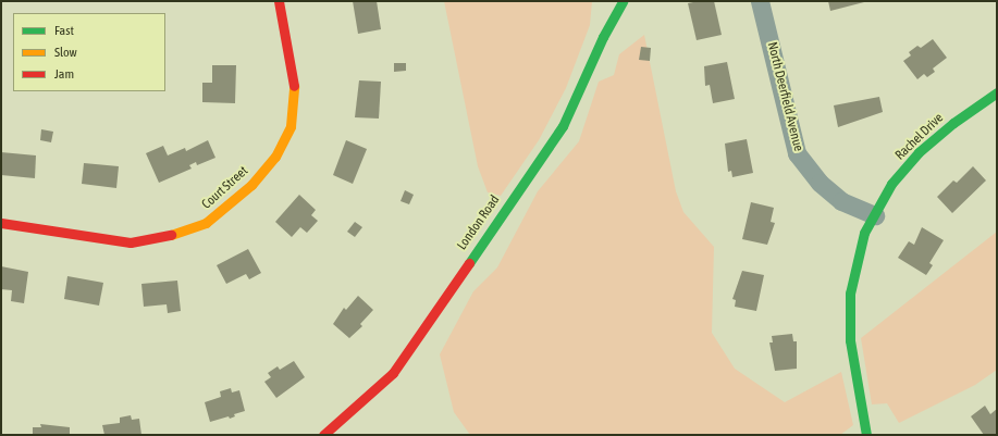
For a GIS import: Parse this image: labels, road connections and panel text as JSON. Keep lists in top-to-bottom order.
{
  "streets": {
    "street": [
      "North Deerfield Avenue",
      "Rachel Drive",
      "Court Street",
      "London Road"
    ]
  },
  "crossings": [
    ["North Deerfield Avenue", "Rachel Drive"]
  ],
  "legend": ["Fast", "Slow", "Jam"]
}
